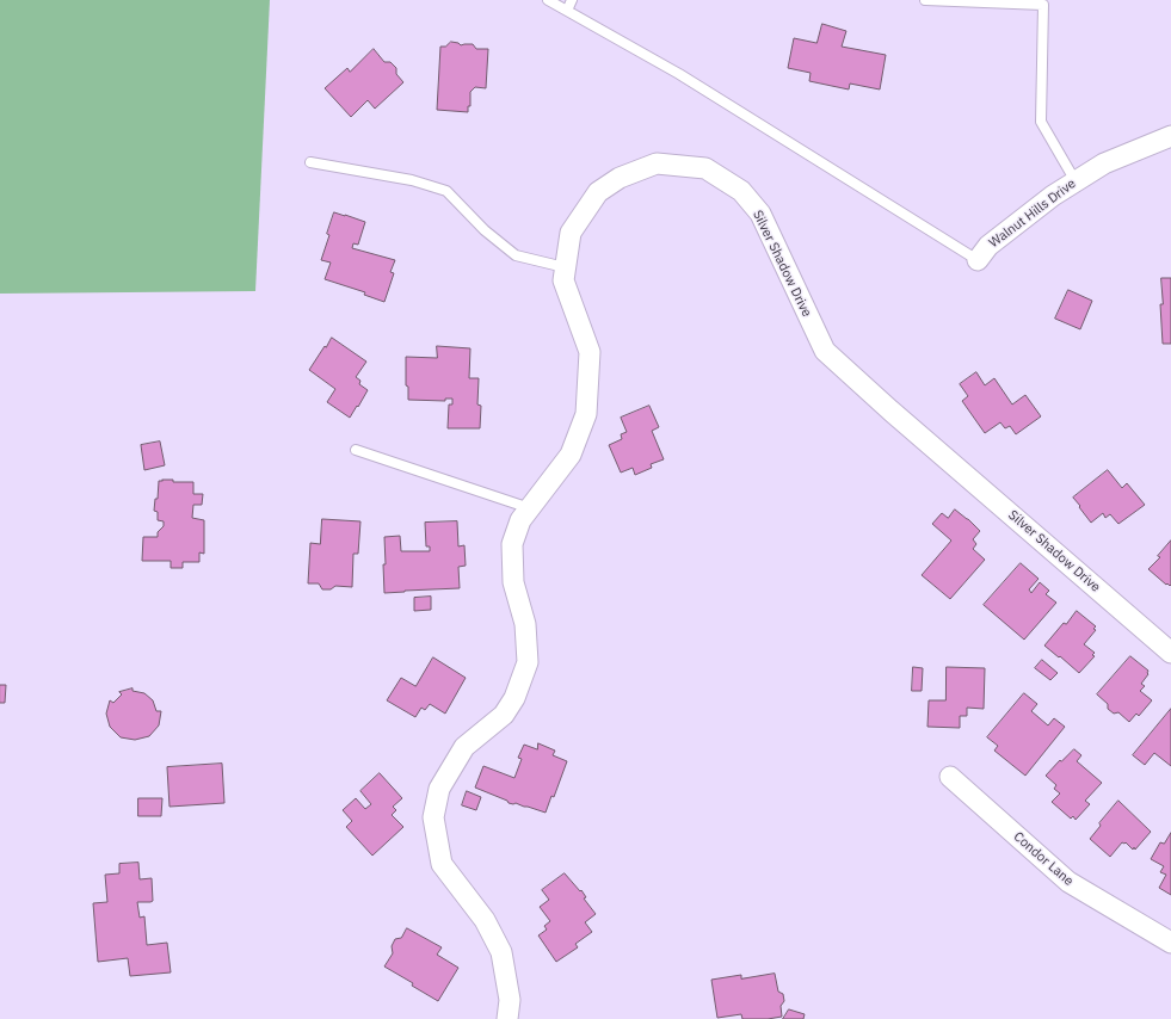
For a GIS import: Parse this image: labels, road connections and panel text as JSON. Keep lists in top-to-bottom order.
{
  "streets": {
    "street": ["Walnut Hills Drive", "Silver Shadow Drive", "Condor Lane"]
  }
}
